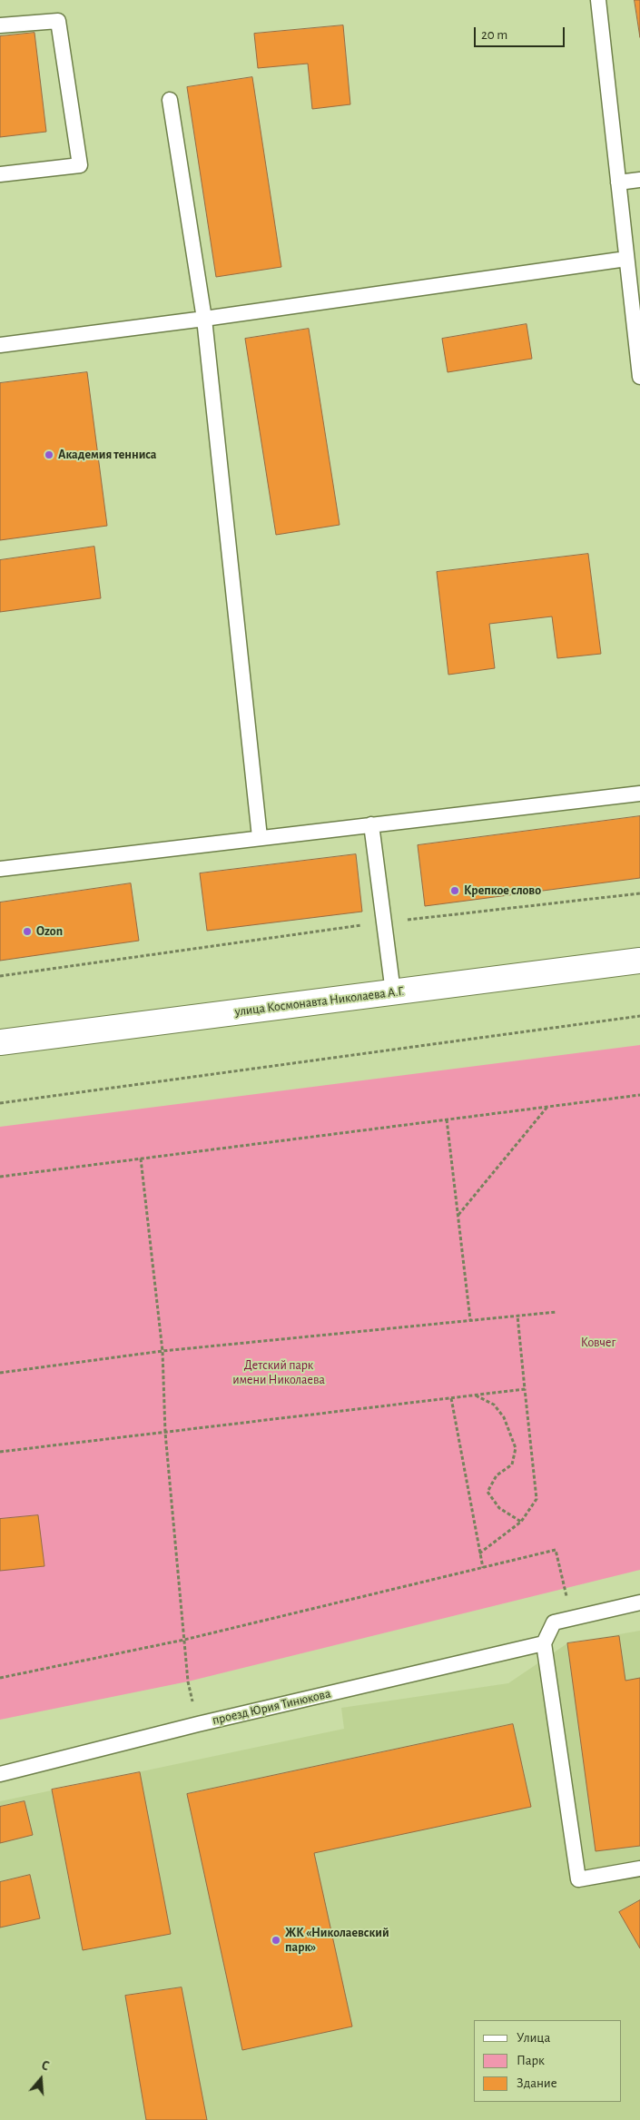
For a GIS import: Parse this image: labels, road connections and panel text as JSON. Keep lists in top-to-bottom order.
{
  "streets": {
    "street": ["улица Космонавта Николаева А.Г."],
    "lane": ["проезд Юрия Тинюкова"]
  },
  "parks": ["Ковчег", "Детский парк имени Николаева"],
  "places": [
    "Академия тенниса",
    "Крепкое слово",
    "Ozon",
    "ЖК «Николаевский парк»"
  ],
  "legend": ["Улица", "Парк", "Здание"],
  "scale_bar": "20 m",
  "north": "top"
}
